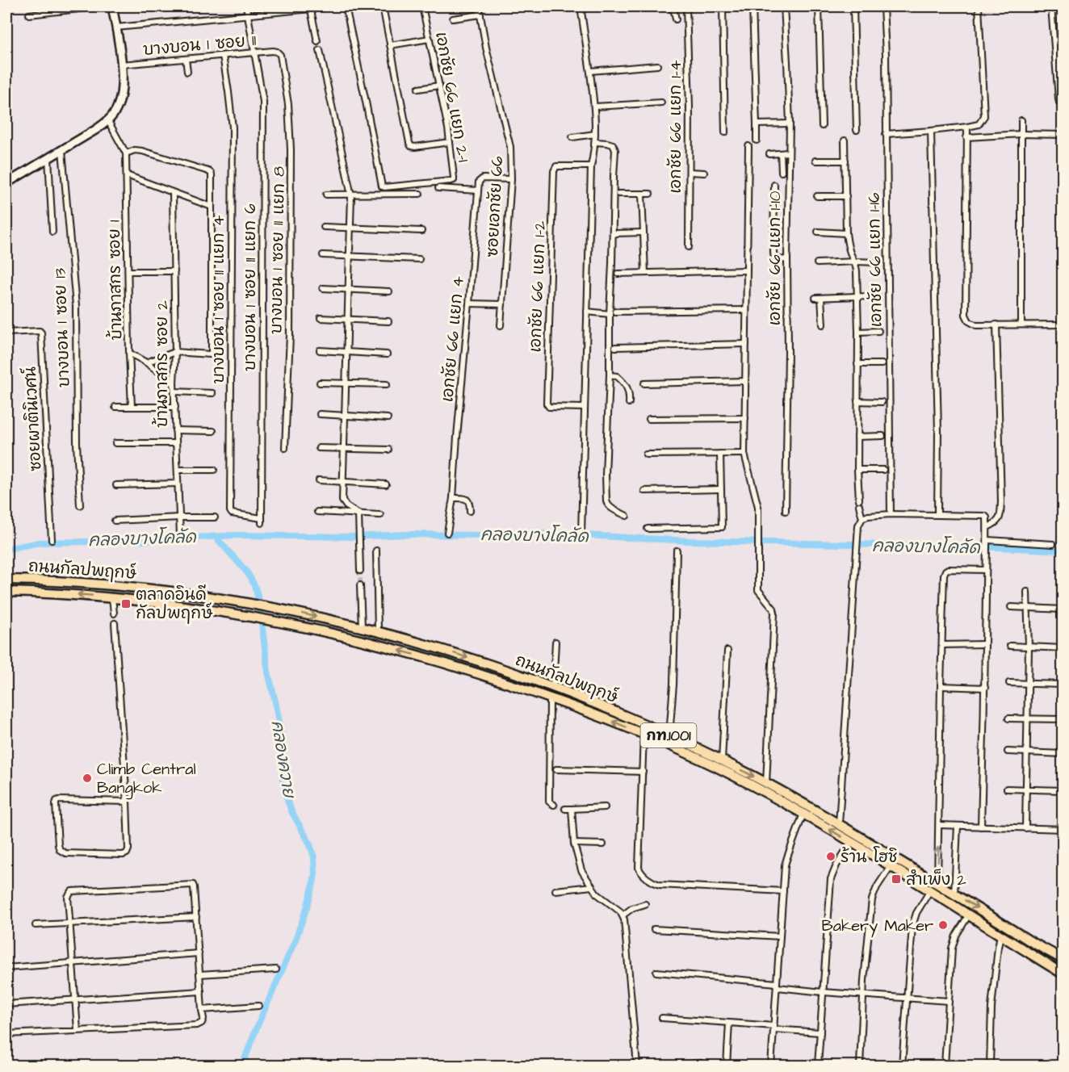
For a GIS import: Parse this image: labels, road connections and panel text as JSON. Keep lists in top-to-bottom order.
{
  "streets": {
    "main road": ["ถนนกัลปพฤกษ์", "กท.1001"],
    "street": [
      "บางบอน 1 ซอย 11",
      "เอกชัย 66 แยก 2-1",
      "เอกชัย 66 แยก 1-4",
      "ซอยเอกชัย 66",
      "บางบอน 1 ซอย 11 แยก 8",
      "เอกชัย 66 แยก 1-10",
      "เอกชัย 66 แยก 1-16",
      "บ้านภาสกร ซอย 1",
      "เอกชัย 66 แยก 1-2",
      "บางบอน 1 ซอย 11 แยก 6",
      "บางบอน 1 ซอย 11 แยก 4",
      "บางบอน 1 ซอย 13",
      "เอกชัย 66 แยก 4",
      "บ้านภาสกร ซอย 2",
      "ซอยผาตินิเวศน์"
    ]
  },
  "crossings": [
    ["บางบอน 1 ซอย 11", "บางบอน 1 ซอย 11 แยก 8"],
    ["บางบอน 1 ซอย 11", "บางบอน 1 ซอย 11 แยก 6"],
    ["บางบอน 1 ซอย 11", "บางบอน 1 ซอย 11 แยก 4"],
    ["บางบอน 1 ซอย 11 แยก 6", "บางบอน 1 ซอย 11 แยก 4"]
  ],
  "water": ["คลองบางโคลัด", "คลองควาย"],
  "places": {
    "transit": ["ตลาดอินดี กัลปพฤกษ์", "สำเพ็ง 2"],
    "other": ["Climb Central Bangkok", "ร้าน โฮชิ", "Bakery Maker"]
  }
}
